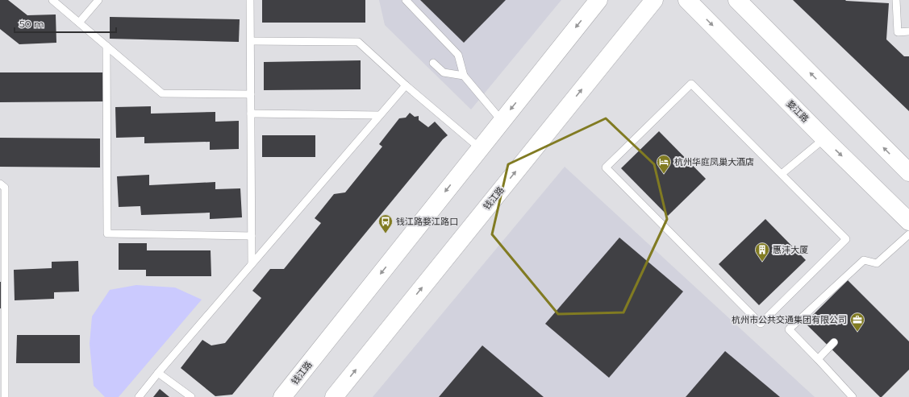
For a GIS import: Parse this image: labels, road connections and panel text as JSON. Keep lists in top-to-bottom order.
{
  "streets": {
    "main road": ["婺江路", "钱江路"]
  },
  "places": {
    "hotel": ["杭州华庭凤巢大酒店"],
    "bus stop": ["钱江路婺江路口"],
    "building": ["惠沣大厦"],
    "office": ["杭州市公共交通集团有限公司"]
  },
  "scale_bar": "50 m"
}
